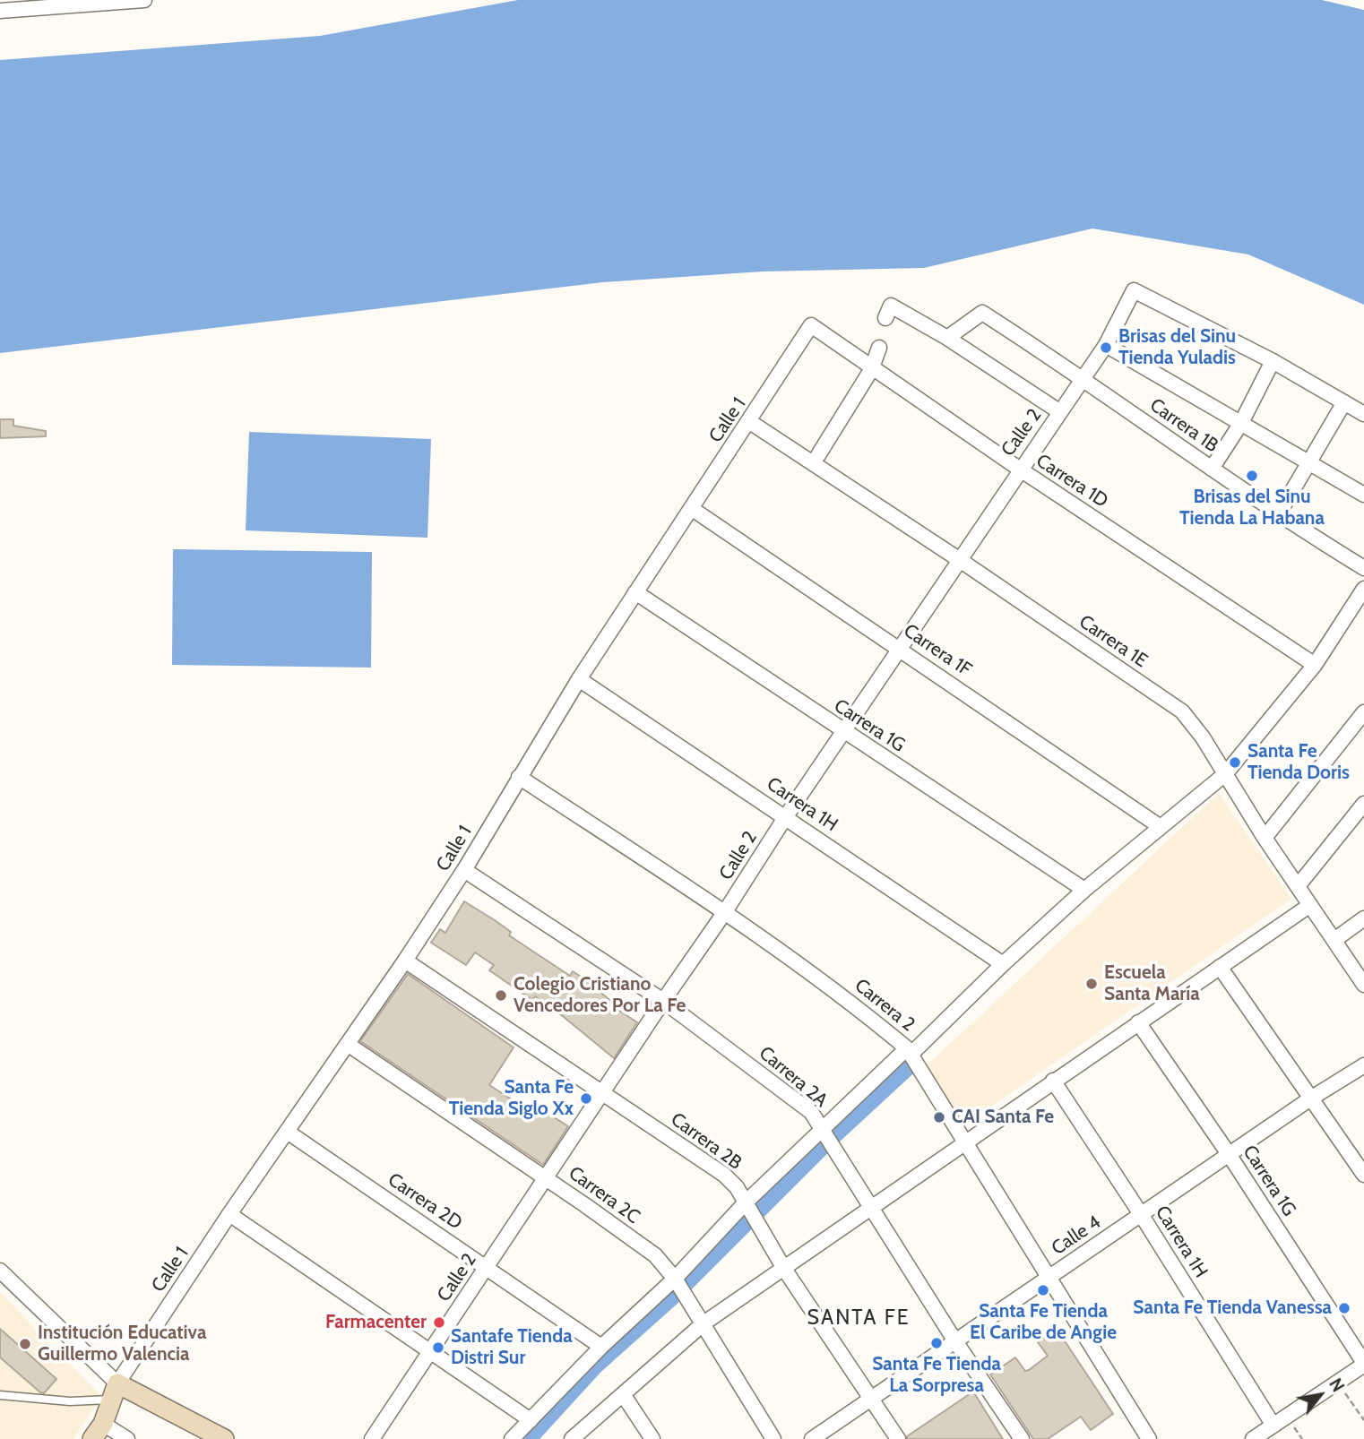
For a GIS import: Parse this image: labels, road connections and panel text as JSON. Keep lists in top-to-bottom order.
{
  "streets": {
    "street": [
      "Calle 1",
      "Carrera 1B",
      "Calle 2",
      "Carrera 1D",
      "Carrera 1E",
      "Carrera 1F",
      "Carrera 1G",
      "Carrera 1H",
      "Carrera 2",
      "Carrera 2A",
      "Carrera 2B",
      "Carrera 2C",
      "Carrera 2D",
      "Calle 4"
    ]
  },
  "crossings": [
    ["Calle 1", "Carrera 1D"],
    ["Calle 1", "Carrera 1E"],
    ["Calle 1", "Carrera 1F"],
    ["Calle 1", "Carrera 1G"],
    ["Calle 1", "Carrera 1H"],
    ["Calle 1", "Carrera 2"],
    ["Calle 1", "Carrera 2A"],
    ["Calle 1", "Carrera 2B"],
    ["Calle 1", "Carrera 2C"],
    ["Calle 1", "Carrera 2D"],
    ["Carrera 1B", "Calle 2"],
    ["Calle 2", "Carrera 1D"],
    ["Calle 2", "Carrera 1E"],
    ["Calle 2", "Carrera 1F"],
    ["Calle 2", "Carrera 1G"],
    ["Calle 2", "Carrera 1H"],
    ["Calle 2", "Carrera 2"],
    ["Calle 2", "Carrera 2A"],
    ["Calle 2", "Carrera 2B"],
    ["Calle 2", "Carrera 2C"],
    ["Calle 2", "Carrera 2D"],
    ["Carrera 1G", "Calle 4"],
    ["Carrera 1H", "Calle 4"],
    ["Carrera 2", "Calle 4"],
    ["Carrera 2A", "Calle 4"],
    ["Carrera 2B", "Calle 4"]
  ],
  "districts": ["SANTA FE"],
  "places": [
    "Brisas del Sinu Tienda Yuladis",
    "Brisas del Sinu Tienda La Habana",
    "Santa Fe Tienda Doris",
    "Escuela Santa María",
    "Colegio Cristiano Vencedores Por La Fe",
    "Santa Fe Tienda Siglo Xx",
    "CAI Santa Fe",
    "Santa Fe Tienda El Caribe de Angie",
    "Santa Fe Tienda Vanessa",
    "Farmacenter",
    "Santa Fe Tienda La Sorpresa",
    "Institución Educativa Guillermo Valencia",
    "Santafe Tienda Distri Sur"
  ],
  "north": "top right"
}
